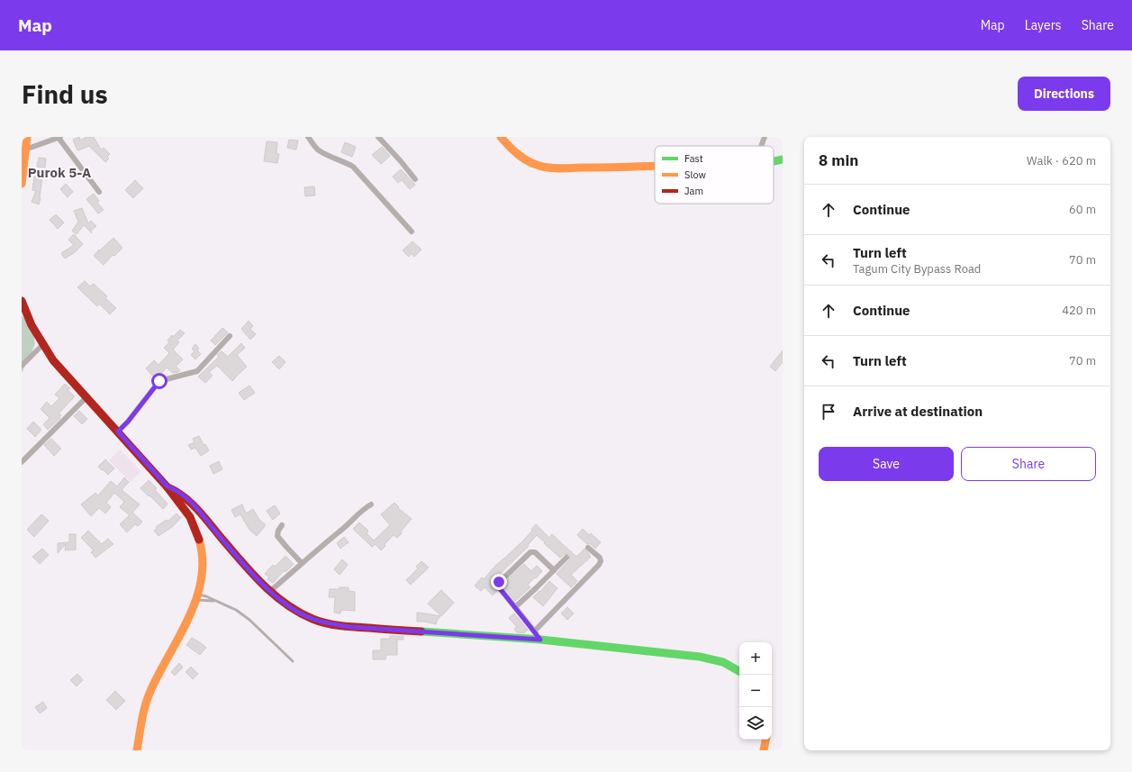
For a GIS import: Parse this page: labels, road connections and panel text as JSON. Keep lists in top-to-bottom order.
{
  "districts": ["Purok 5-A"],
  "legend": ["Fast", "Slow", "Jam"],
  "page": {
    "header": "Map",
    "nav": ["Map", "Layers", "Share"],
    "buttons": [
      "Directions",
      ["Save", "Share"]
    ],
    "title": "Find us",
    "heading": ["8 min", "Walk · 620 m"],
    "list": [
      ["Continue", "60 m"],
      ["Turn left", "Tagum City Bypass Road", "70 m"],
      ["Continue", "420 m"],
      ["Turn left", "70 m"],
      "Arrive at destination"
    ],
    "map_buttons": ["+", "−"]
  }
}
